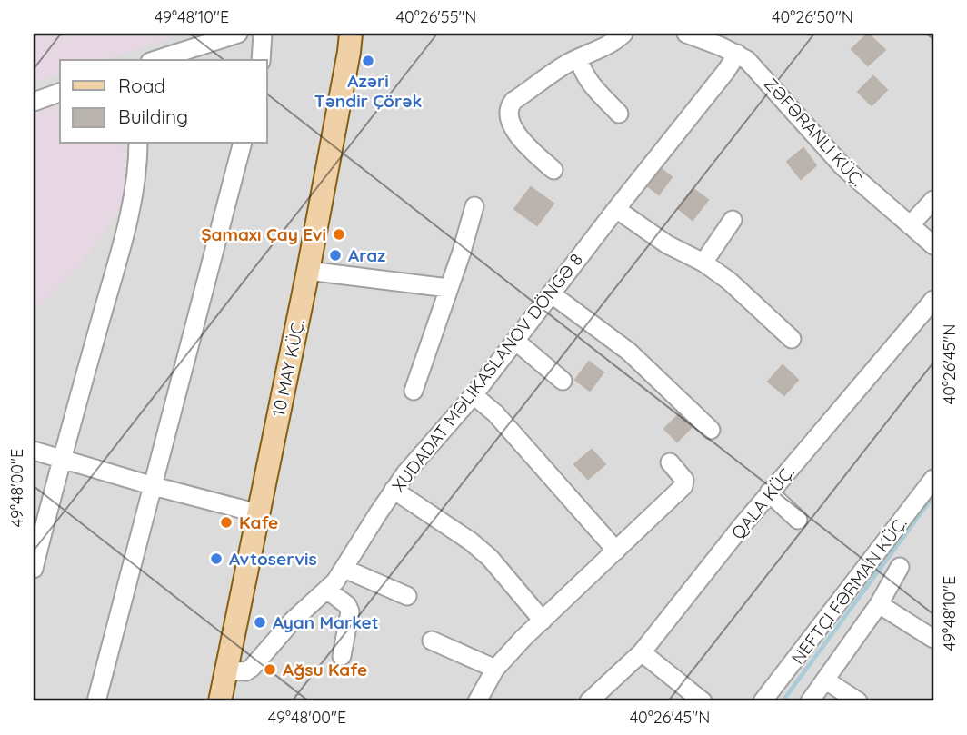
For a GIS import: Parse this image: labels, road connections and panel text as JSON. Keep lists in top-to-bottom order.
{
  "streets": {
    "main road": ["10 MAY KÜÇ."],
    "street": ["XUDADAT MƏLIKASLANOV DÖNGƏ 8", "QALA KÜÇ.", "NEFTÇI FƏRMAN KÜÇ."]
  },
  "crossings": [
    ["10 MAY KÜÇ.", "XUDADAT MƏLIKASLANOV DÖNGƏ 8"]
  ],
  "places": [
    "Azəri Təndir Çörək",
    "Şamaxı Çay Evi",
    "Araz",
    "Kafe",
    "Avtoservis",
    "Ayan Market",
    "Ağsu Kafe"
  ],
  "legend": ["Road", "Building"],
  "coordinates": [
    "49°48'10\"E",
    "40°26'55\"N",
    "40°26'50\"N",
    "40°26'45\"N",
    "49°48'00\"E"
  ]
}
